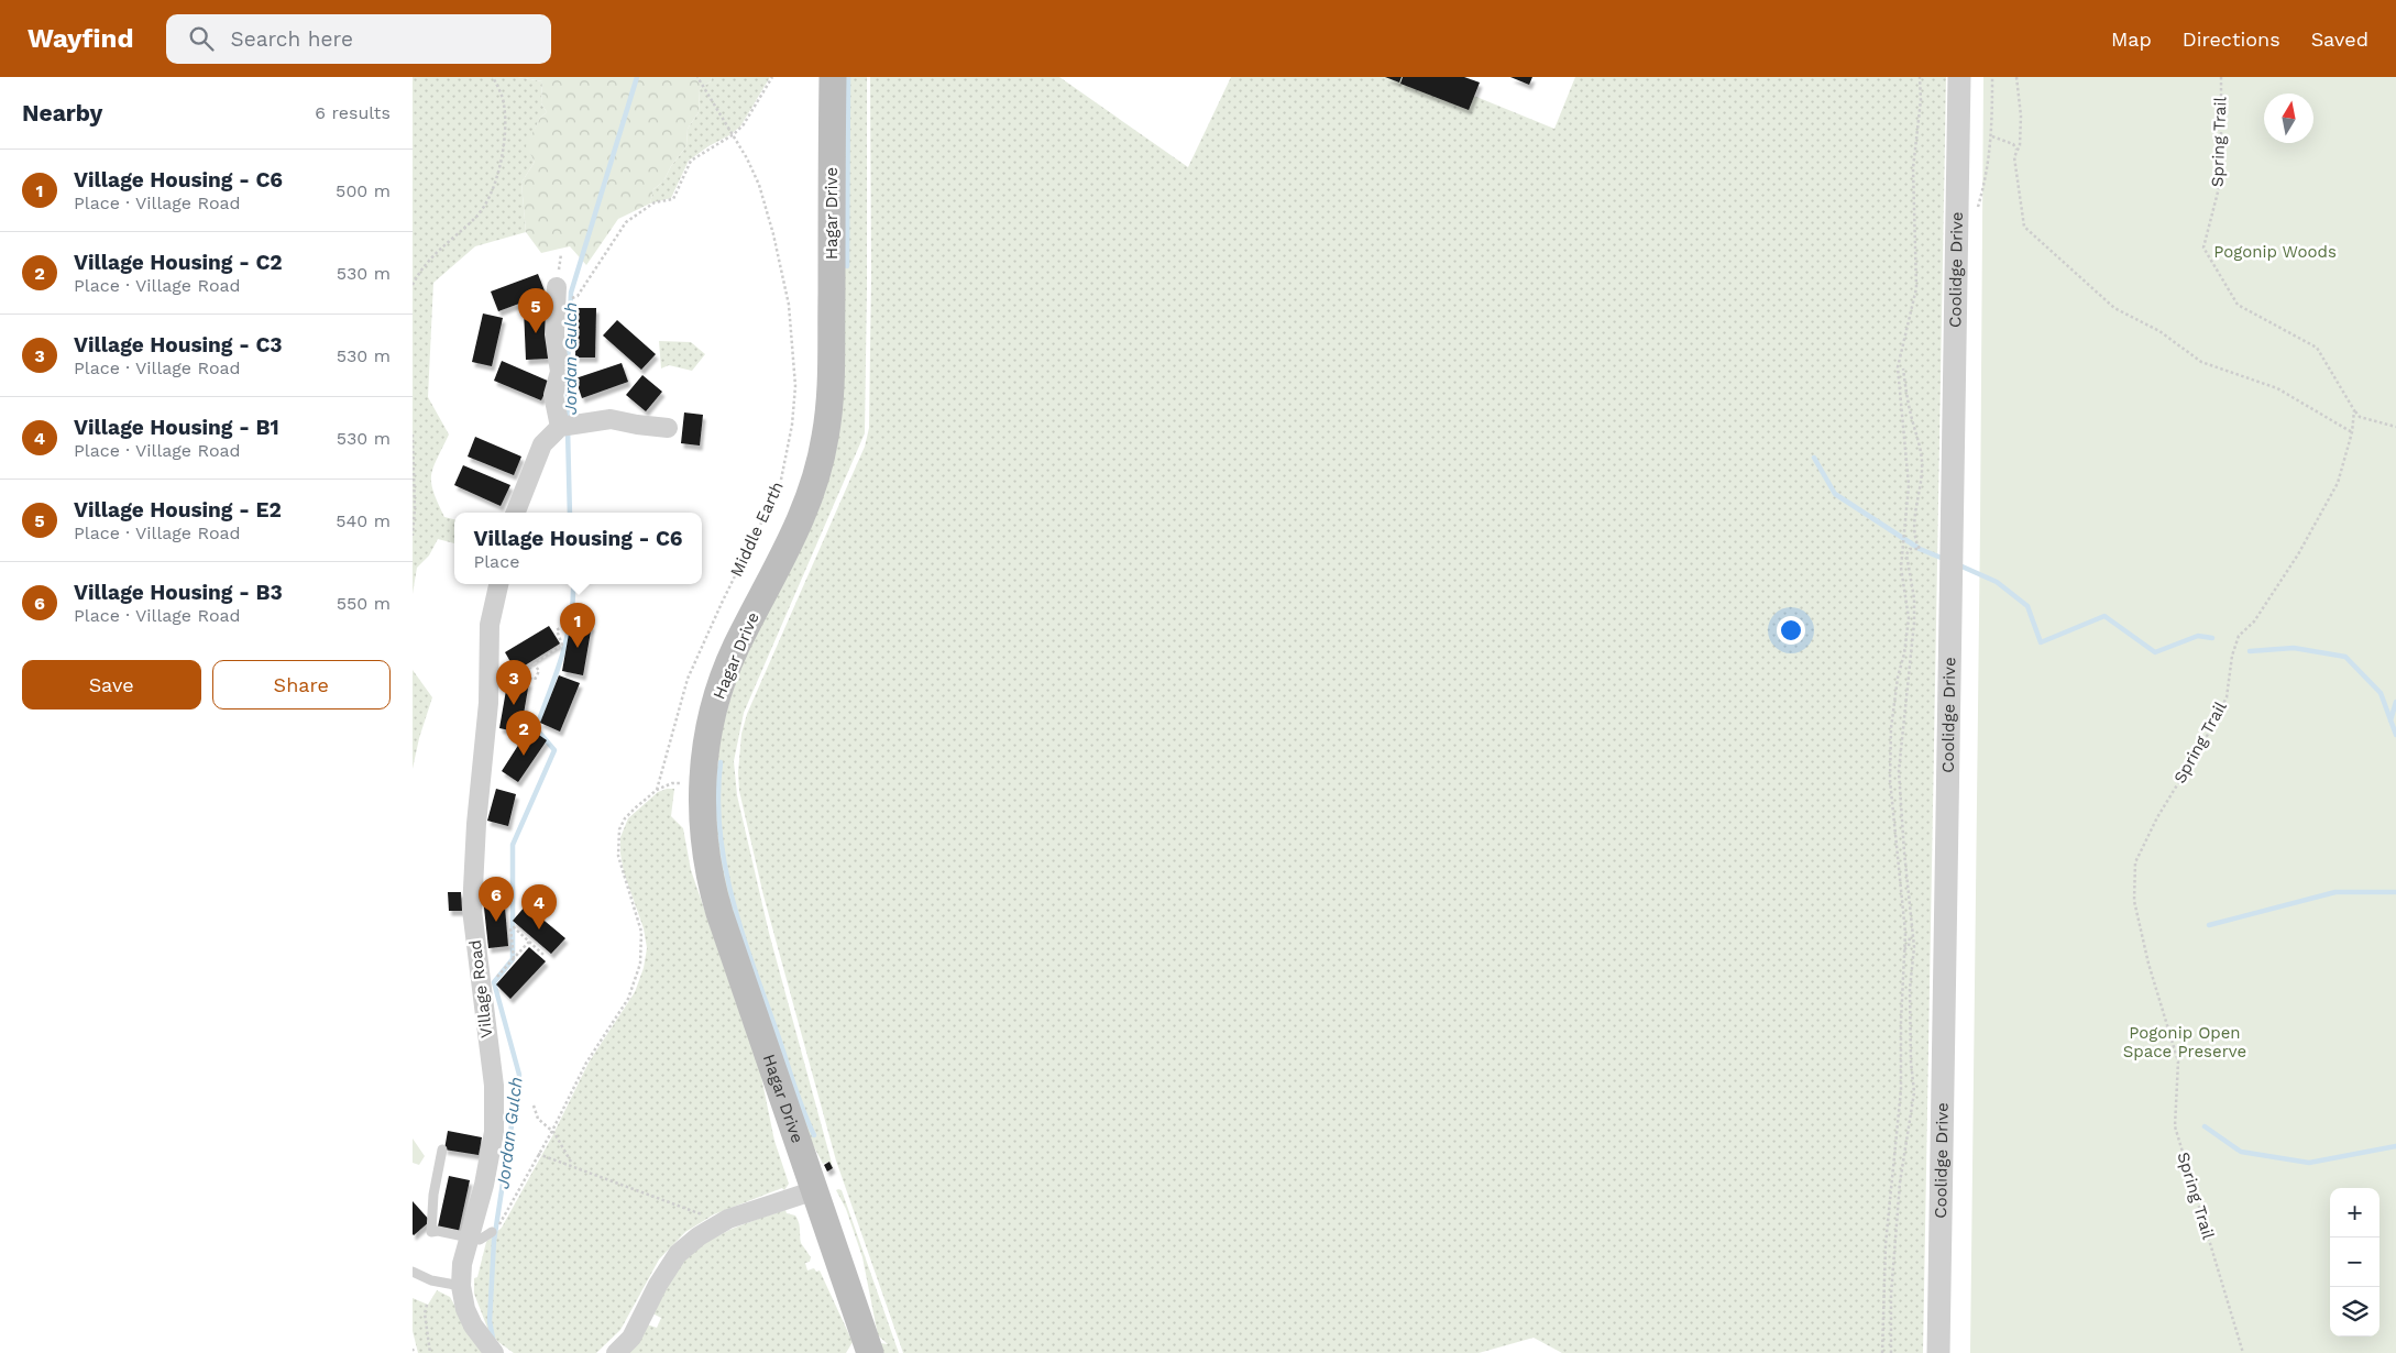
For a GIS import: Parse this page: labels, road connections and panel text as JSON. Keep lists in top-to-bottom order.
{
  "streets": {
    "main road": ["Hagar Drive"],
    "street": ["Coolidge Drive", "Village Road"],
    "path": ["Spring Trail", "Middle Earth"]
  },
  "water": ["Jordan Gulch"],
  "parks": ["Pogonip Woods", "Pogonip Open Space Preserve"],
  "north": "top",
  "page": {
    "header": "Wayfind",
    "search": "Search here",
    "nav": ["Map", "Directions", "Saved"],
    "heading": ["Nearby", "6 results"],
    "list": [
      {
        "mark": "1",
        "name": "Village Housing - C6",
        "note": "Place · Village Road",
        "value": "500 m"
      },
      {
        "mark": "2",
        "name": "Village Housing - C2",
        "note": "Place · Village Road",
        "value": "530 m"
      },
      {
        "mark": "3",
        "name": "Village Housing - C3",
        "note": "Place · Village Road",
        "value": "530 m"
      },
      {
        "mark": "4",
        "name": "Village Housing - B1",
        "note": "Place · Village Road",
        "value": "530 m"
      },
      {
        "mark": "5",
        "name": "Village Housing - E2",
        "note": "Place · Village Road",
        "value": "540 m"
      },
      {
        "mark": "6",
        "name": "Village Housing - B3",
        "note": "Place · Village Road",
        "value": "550 m"
      }
    ],
    "pins": [
      "5",
      "1",
      "3",
      "2",
      "6",
      "4"
    ],
    "popup": ["Village Housing - C6", "Place"],
    "buttons": ["Save", "Share"],
    "map_buttons": ["+", "−"]
  }
}
